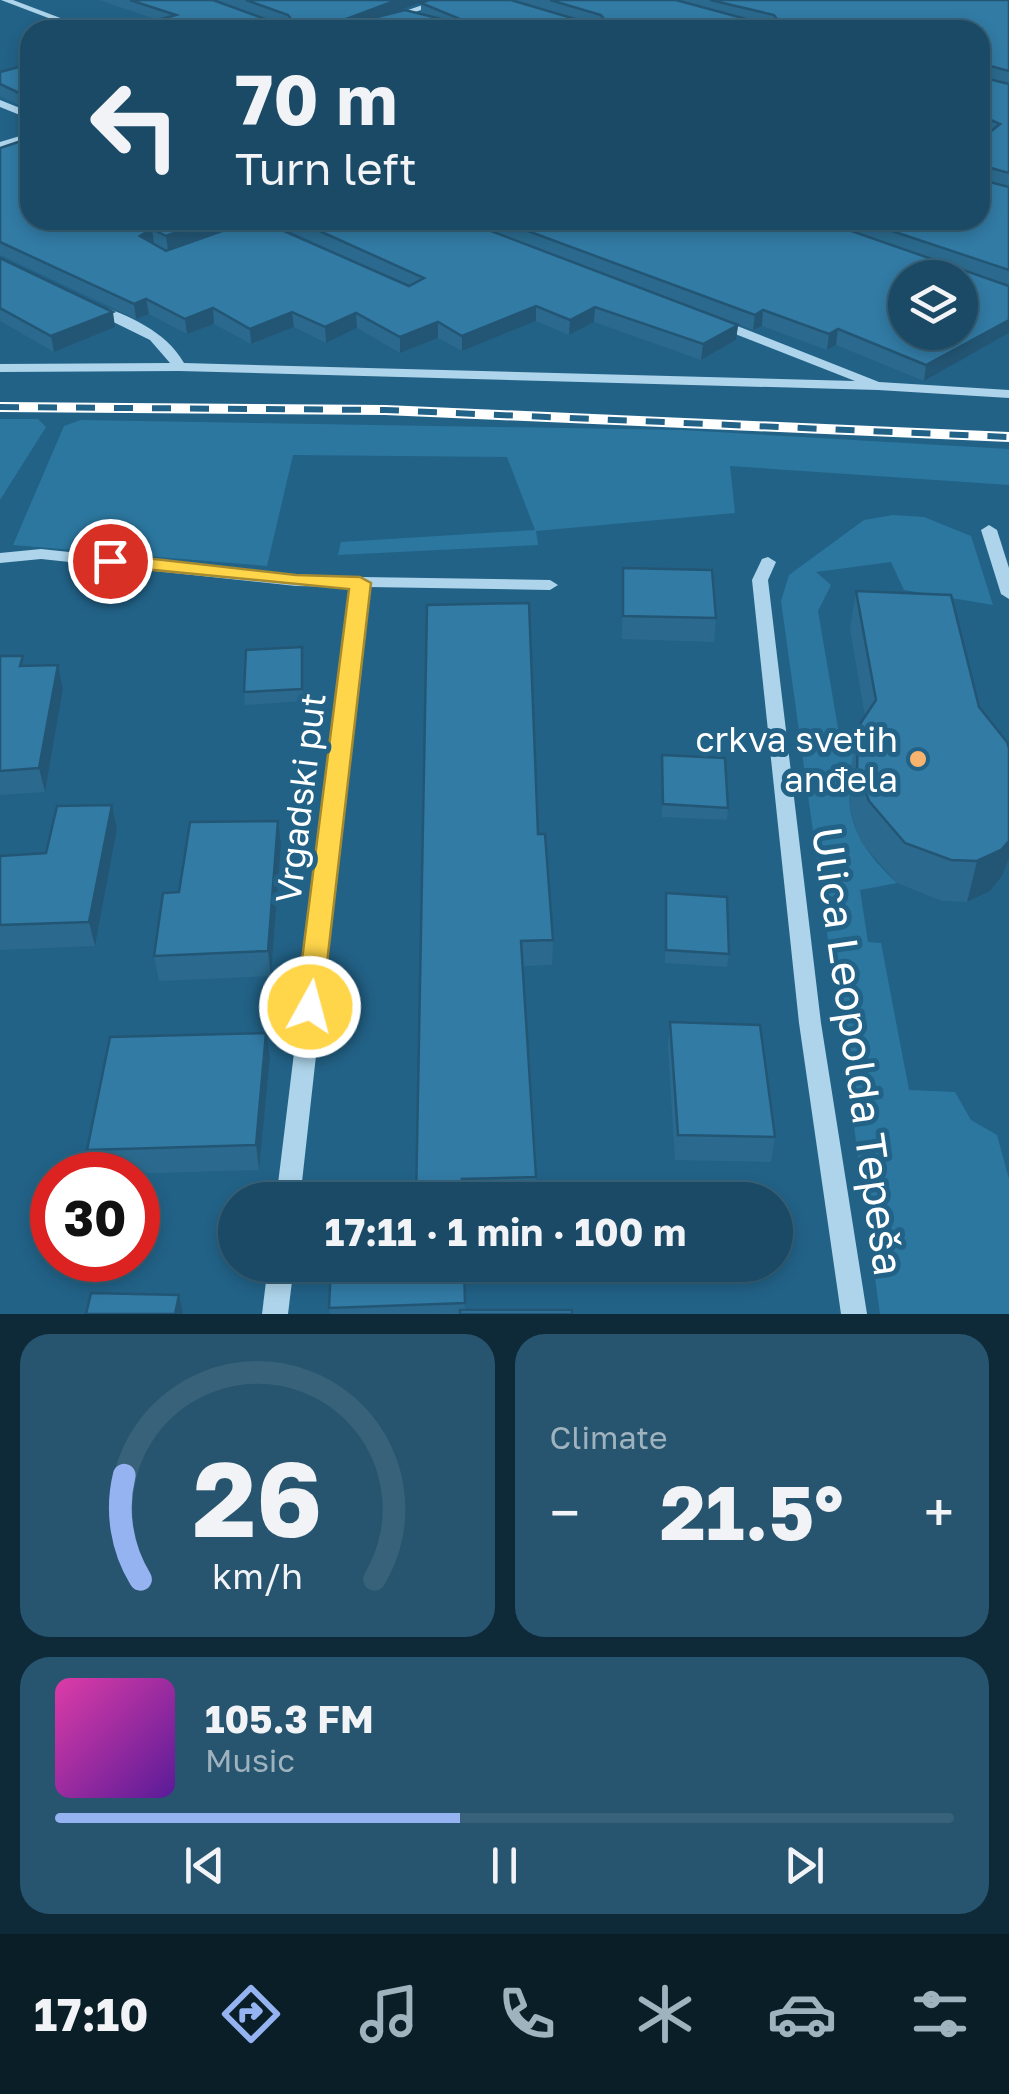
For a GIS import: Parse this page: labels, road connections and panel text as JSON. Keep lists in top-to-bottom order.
{
  "streets": {
    "street": ["Vrgadski put", "Ulica Leopolda Tepeša"]
  },
  "places": ["crkva svetih anđela"],
  "page": {
    "turn": ["70 m", "Turn left"],
    "limit": "30",
    "trip": "17:11 · 1 min · 100 m",
    "tile": "Climate",
    "heat": ["−", "21.5°", "+"],
    "song": ["105.3 FM", "Music"],
    "tabs": "17:10",
    "gauge": ["26", "km/h"]
  }
}
